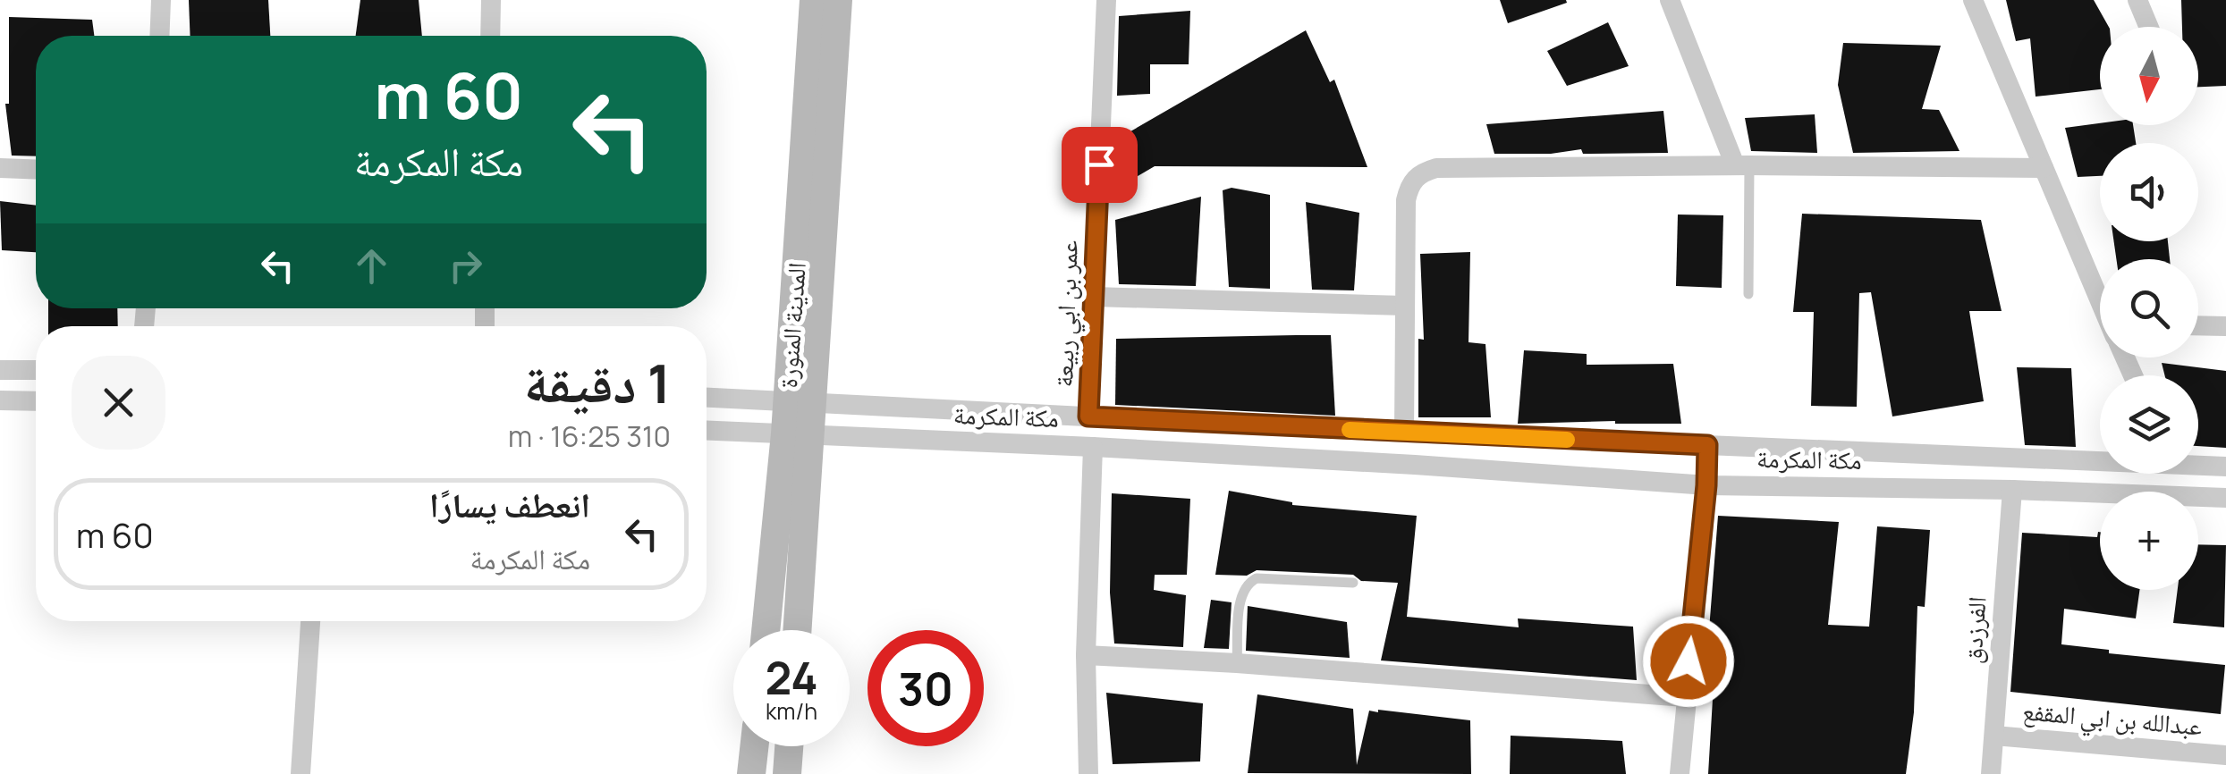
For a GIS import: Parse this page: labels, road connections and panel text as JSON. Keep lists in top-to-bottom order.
{
  "streets": {
    "main road": ["المدينة المنورة"],
    "street": [
      "عمر بن ابي ربيعة",
      "مكة المكرمة",
      "الفرزدق",
      "عبدالله بن ابي المقفع"
    ]
  },
  "crossings": [
    ["عمر بن ابي ربيعة", "مكة المكرمة"],
    ["المدينة المنورة", "مكة المكرمة"],
    ["مكة المكرمة", "الفرزدق"],
    ["الفرزدق", "عبدالله بن ابي المقفع"]
  ],
  "north": "bottom",
  "page": {
    "map_buttons": "+",
    "turn": ["60 m", "مكة المكرمة"],
    "heading": ["1 دقيقة", "310 m · 16:25"],
    "list": [
      {
        "name": "انعطف يسارًا",
        "note": "مكة المكرمة",
        "value": "60 m"
      }
    ],
    "speed": "24 km/h",
    "limit": "30"
  }
}
